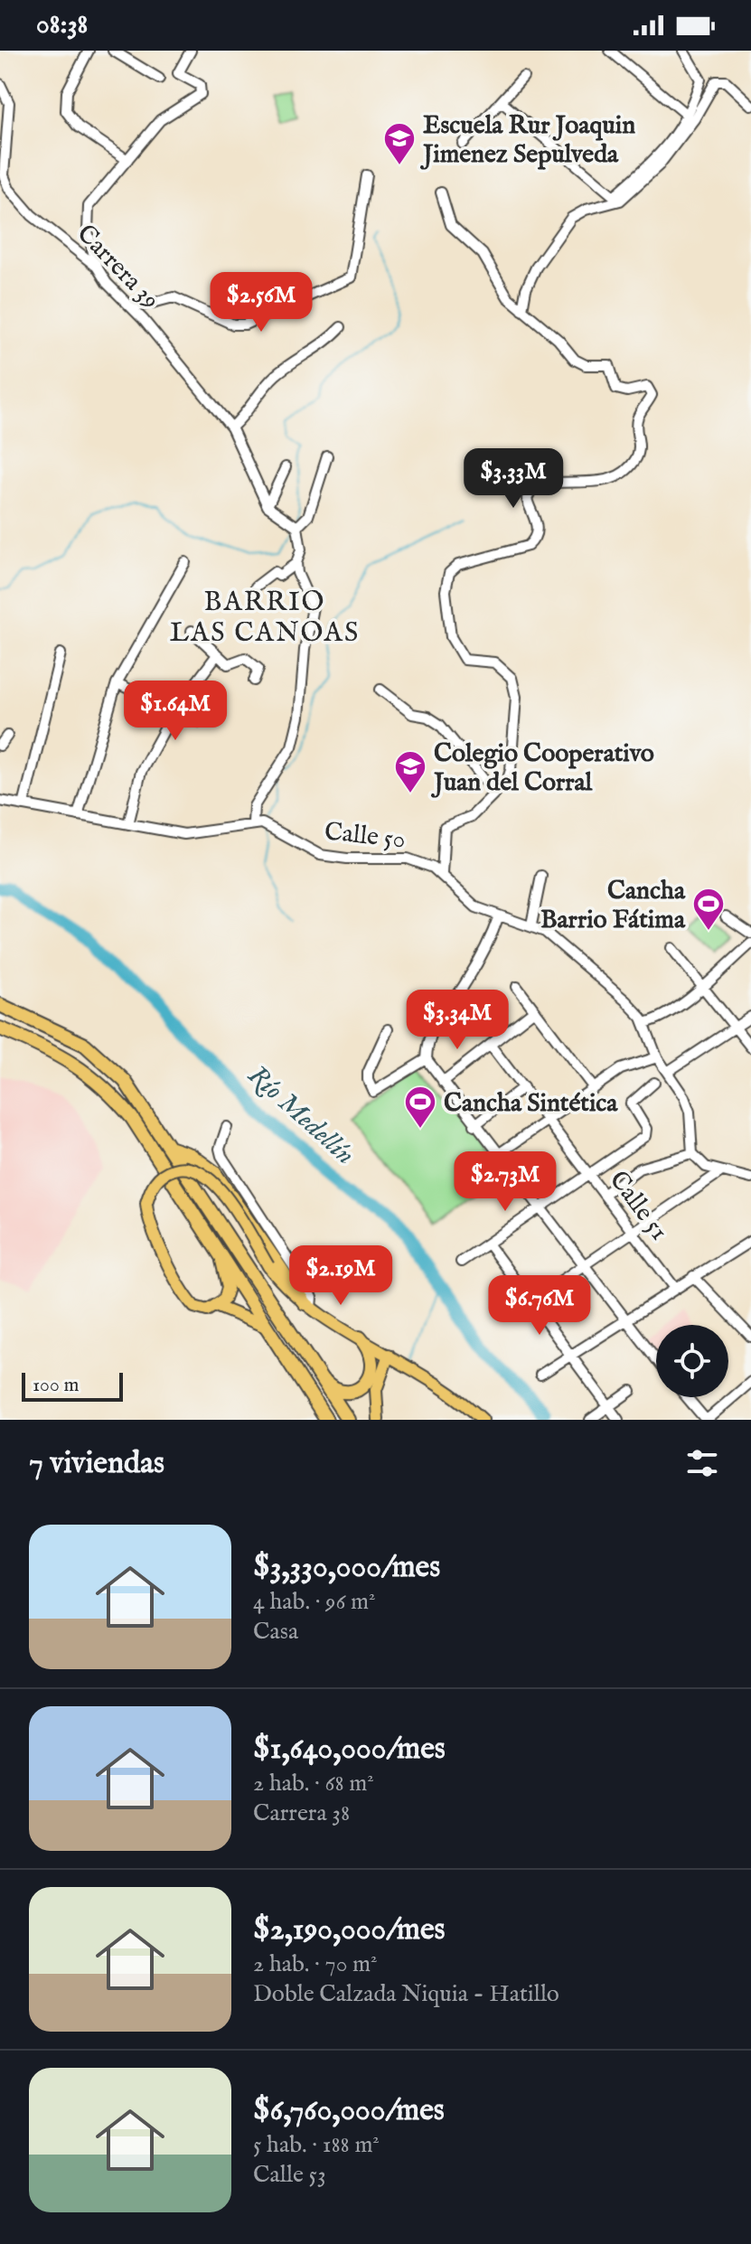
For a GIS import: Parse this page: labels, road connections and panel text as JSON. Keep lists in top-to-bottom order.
{
  "streets": {
    "street": ["Carrera 39", "Calle 50", "Calle 51"]
  },
  "districts": ["BARRIO LAS CANOAS"],
  "water": ["Río Medellín"],
  "places": {
    "school or university": ["Escuela Rur Joaquin Jimenez Sepulveda", "Colegio Cooperativo Juan del Corral"],
    "sports": ["Cancha Barrio Fátima", "Cancha Sintética"]
  },
  "scale_bar": "100 m",
  "page": {
    "status": "08:38",
    "price": [
      "$2.56M",
      "$3.33M",
      "$1.64M",
      "$3.34M",
      "$2.73M",
      "$2.19M",
      "$6.76M"
    ],
    "scale": "100 m",
    "heading": "7 viviendas",
    "list": [
      {
        "name": "$3,330,000/mes",
        "note": "4 hab. · 96 m² · Casa"
      },
      {
        "name": "$1,640,000/mes",
        "note": "2 hab. · 68 m² · Carrera 38"
      },
      {
        "name": "$2,190,000/mes",
        "note": "2 hab. · 70 m² · Doble Calzada Niquia - Hatillo"
      },
      {
        "name": "$6,760,000/mes",
        "note": "5 hab. · 188 m² · Calle 53"
      }
    ]
  }
}
